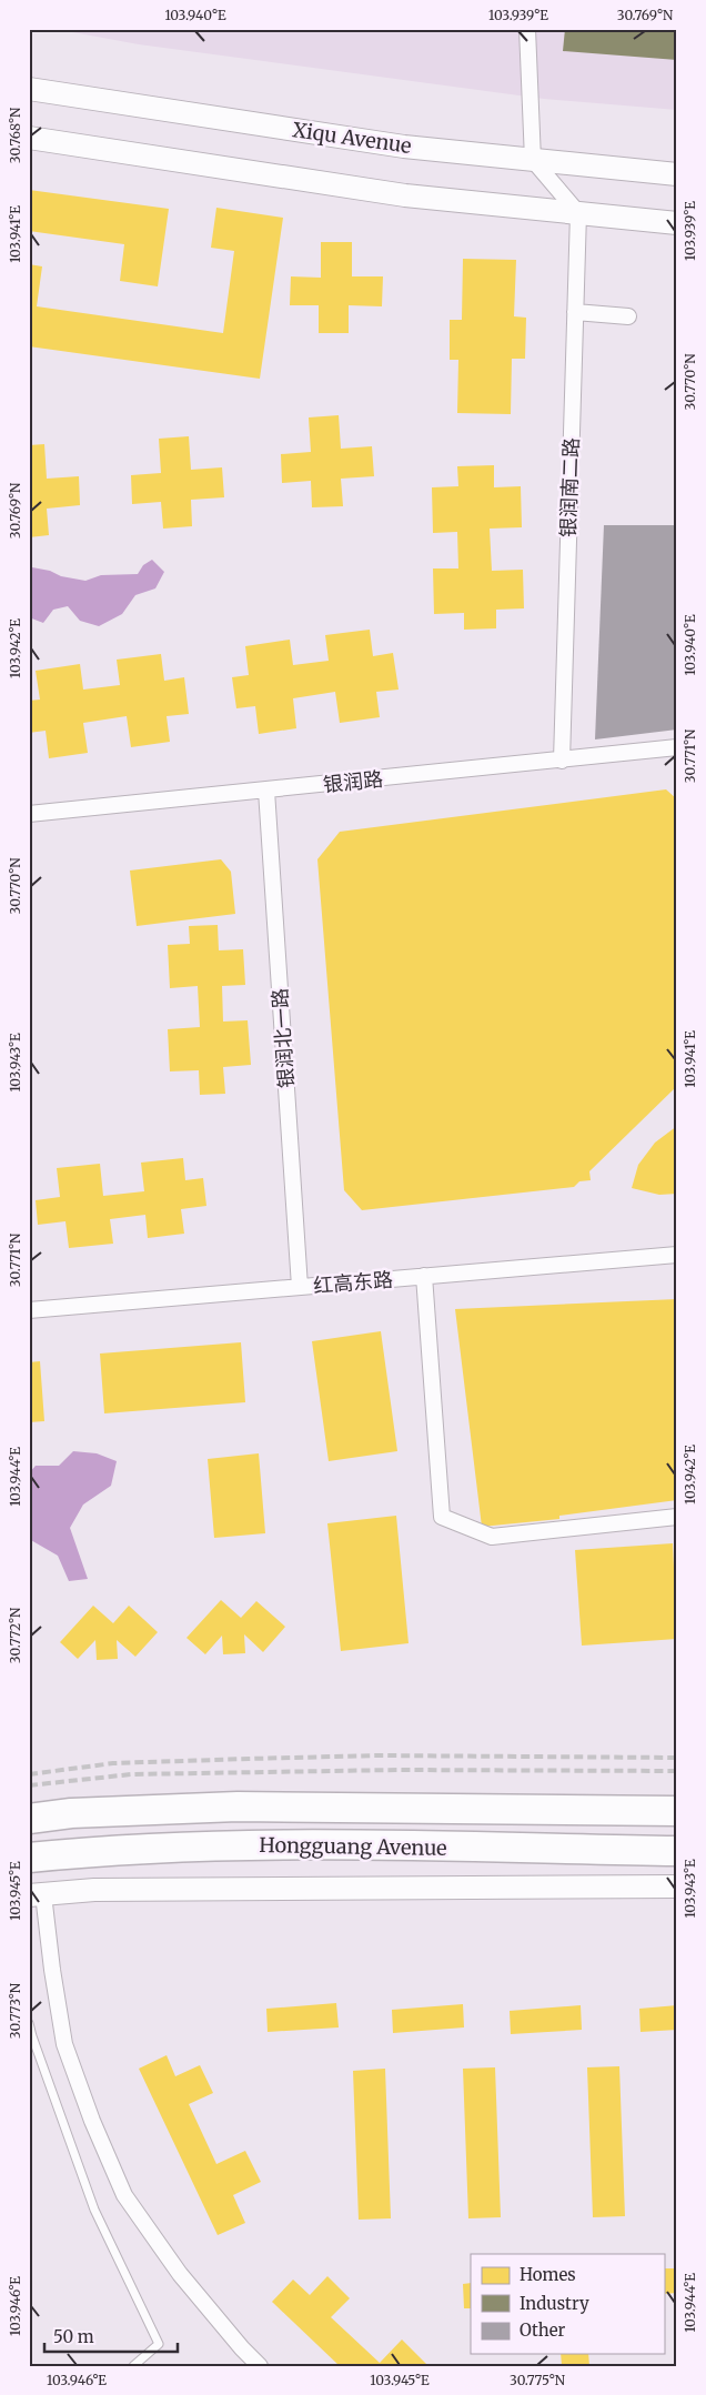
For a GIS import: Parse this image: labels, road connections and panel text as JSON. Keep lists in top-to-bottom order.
{
  "streets": {
    "highway": ["Hongguang Avenue"],
    "main road": ["Xiqu Avenue"],
    "street": [
      "银润南二路",
      "银润路",
      "银润北一路",
      "红高东路"
    ]
  },
  "crossings": [
    ["银润南二路", "银润路"],
    ["银润路", "银润北一路"],
    ["银润北一路", "红高东路"]
  ],
  "legend": ["Homes", "Industry", "Other"],
  "scale_bar": "50 m",
  "coordinates": [
    "103.940°E",
    "103.939°E",
    "30.769°N",
    "30.768°N",
    "103.941°E",
    "30.770°N",
    "103.942°E",
    "30.771°N",
    "103.943°E",
    "103.944°E",
    "30.772°N",
    "103.945°E",
    "30.773°N",
    "103.946°E",
    "30.775°N"
  ]
}
